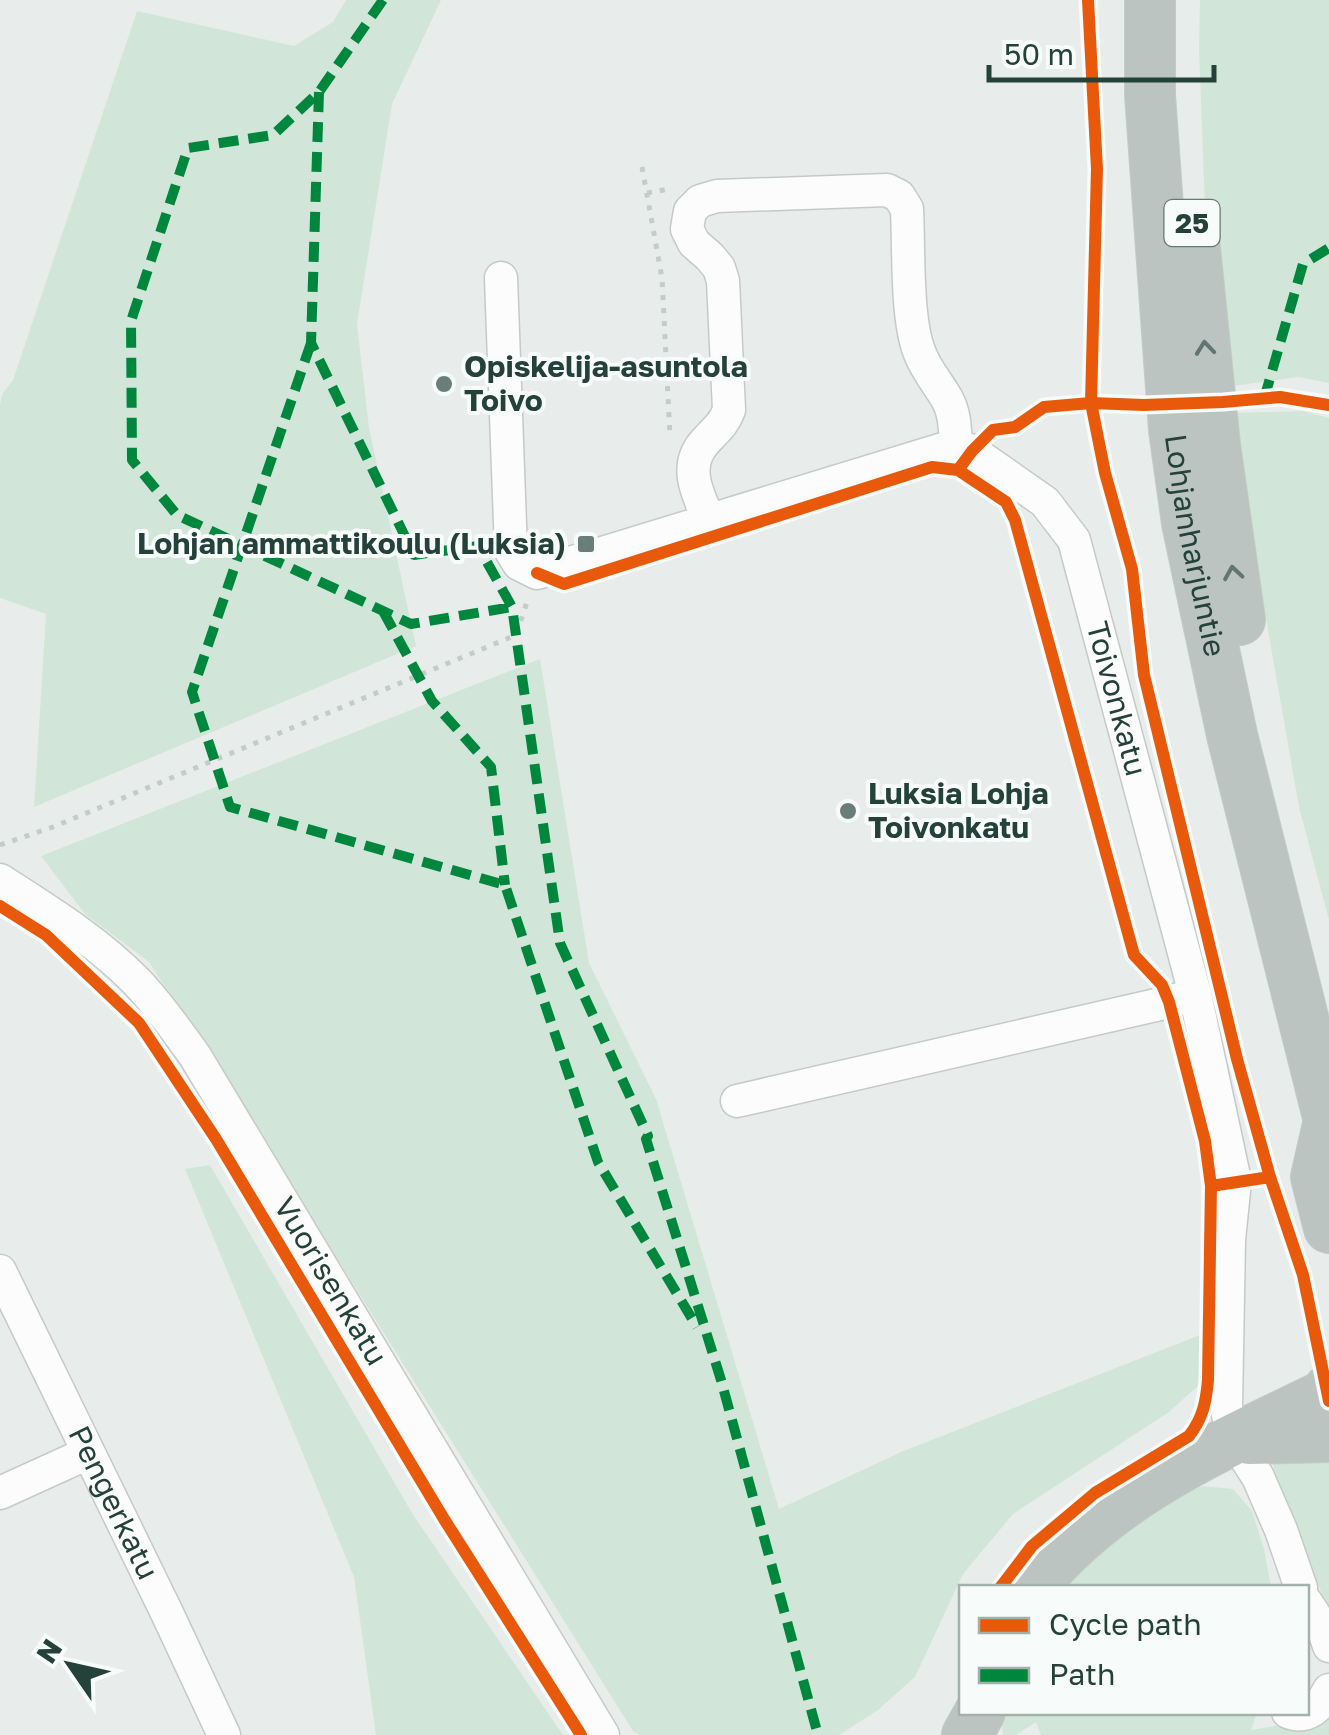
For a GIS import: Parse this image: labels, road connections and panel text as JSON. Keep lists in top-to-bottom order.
{
  "streets": {
    "highway": ["25", "Lohjanharjuntie"],
    "street": ["Toivonkatu", "Vuorisenkatu", "Pengerkatu"]
  },
  "places": {
    "other": ["Opiskelija-asuntola Toivo", "Luksia Lohja Toivonkatu"],
    "transit": ["Lohjan ammattikoulu (Luksia)"]
  },
  "legend": ["Cycle path", "Path"],
  "scale_bar": "50 m",
  "north": "top left"
}
